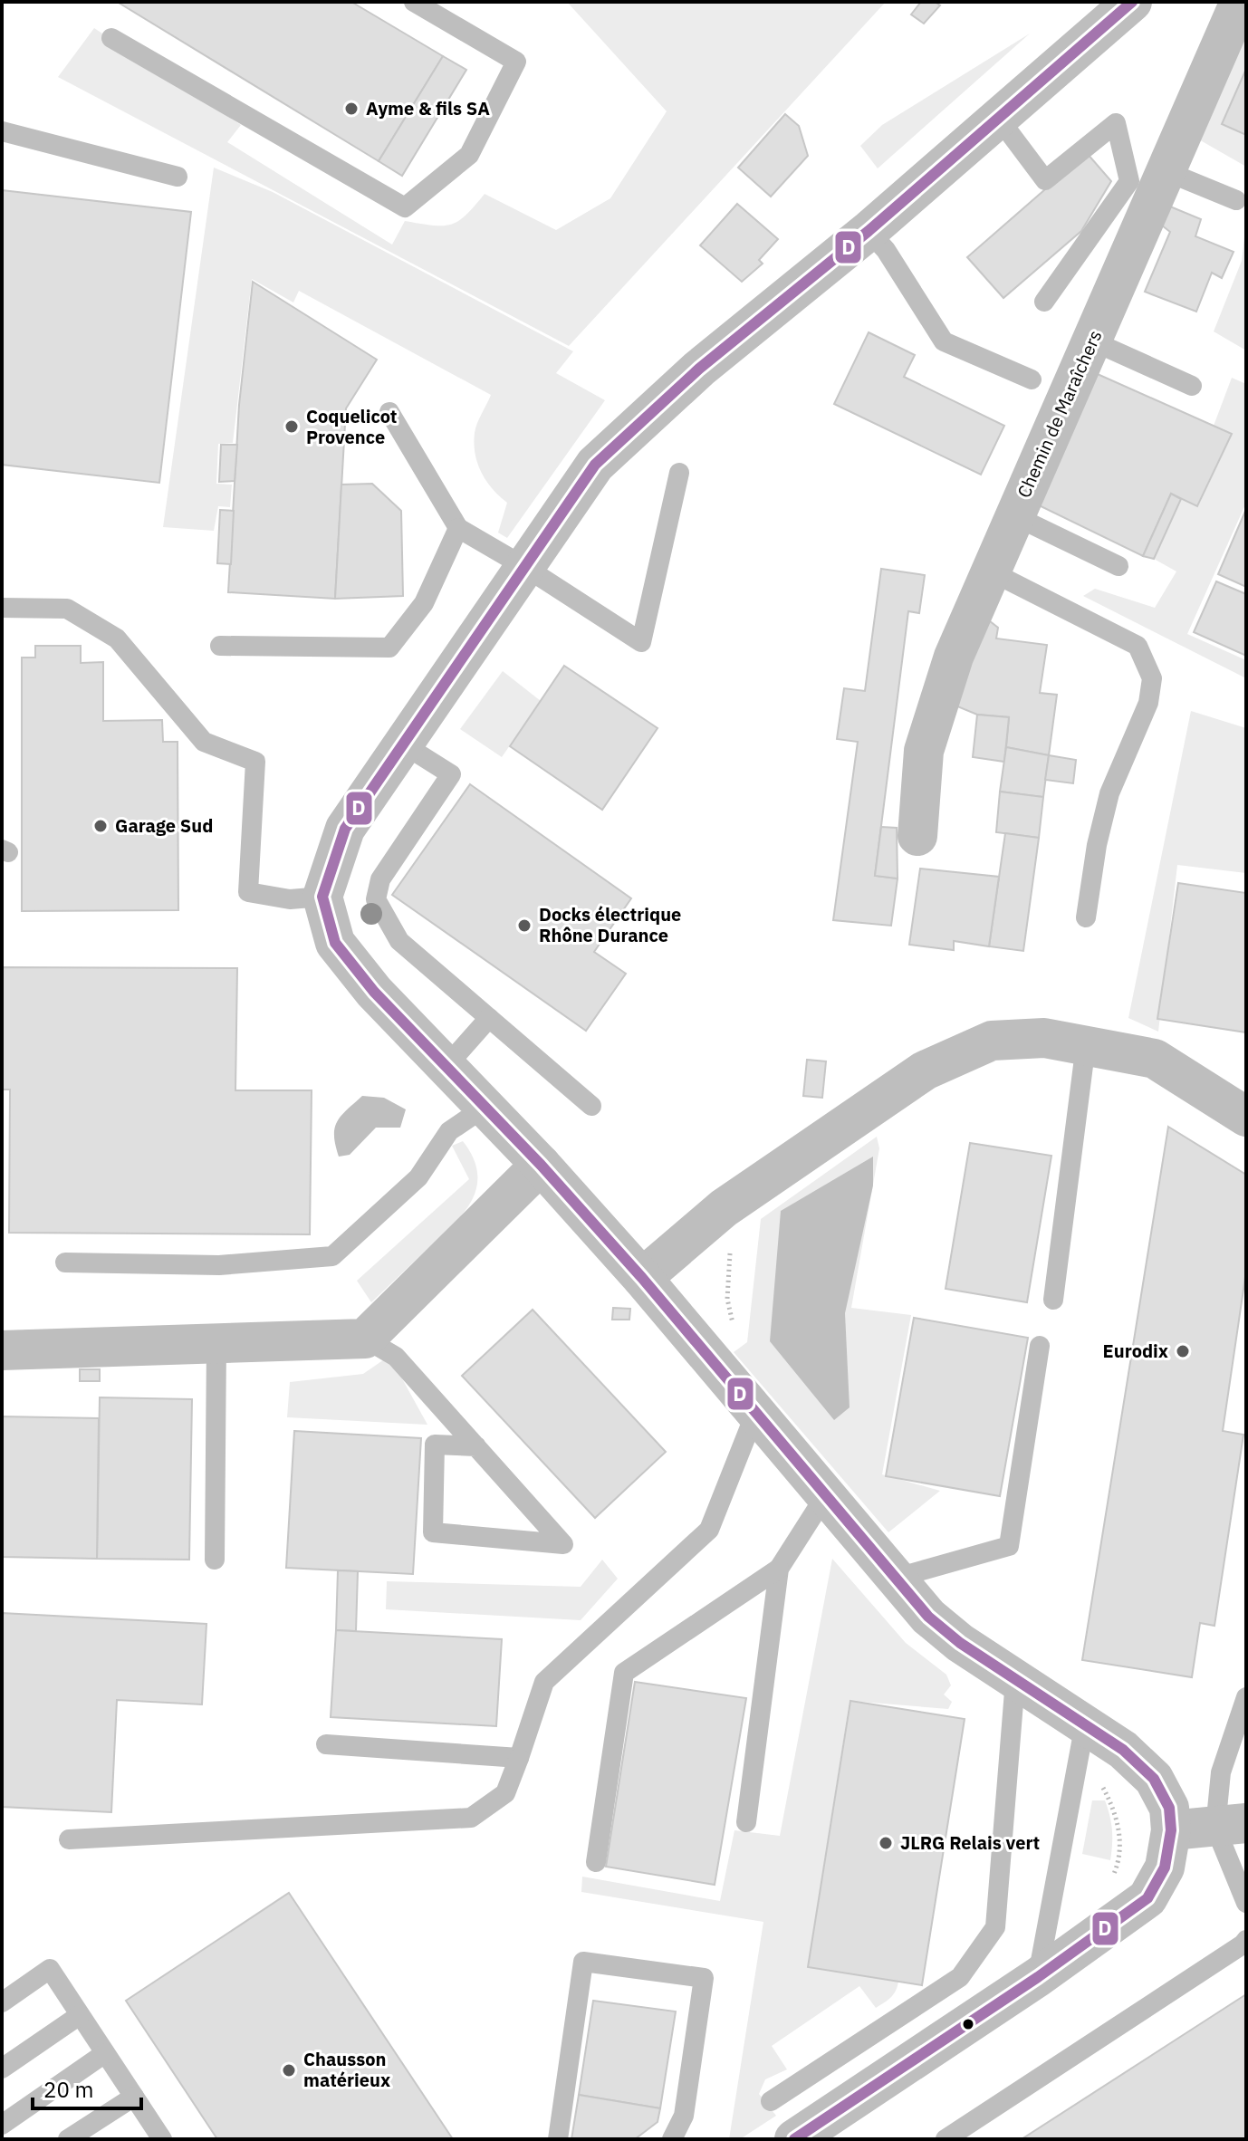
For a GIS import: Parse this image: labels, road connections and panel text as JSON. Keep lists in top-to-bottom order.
{
  "streets": {
    "street": ["Chemin de Maraîchers"]
  },
  "places": [
    "Ayme & fils SA",
    "Coquelicot Provence",
    "Garage Sud",
    "Docks électrique Rhône Durance",
    "Eurodix",
    "JLRG Relais vert",
    "Chausson matérieux"
  ],
  "lines": ["transit line D"],
  "scale_bar": "20 m"
}
